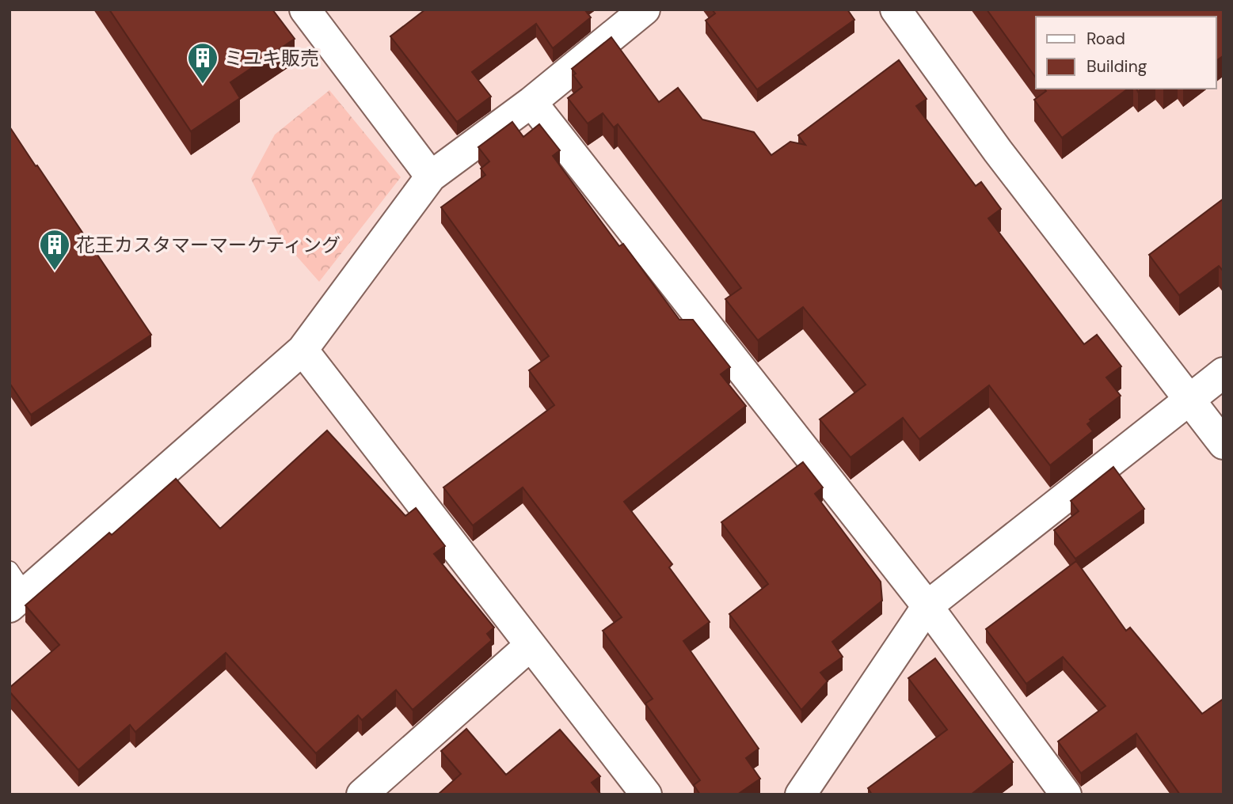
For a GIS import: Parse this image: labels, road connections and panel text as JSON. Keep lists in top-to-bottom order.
{
  "places": {
    "building": ["ミユキ販売", "花王カスタマーマーケティング"]
  },
  "legend": ["Road", "Building"]
}
